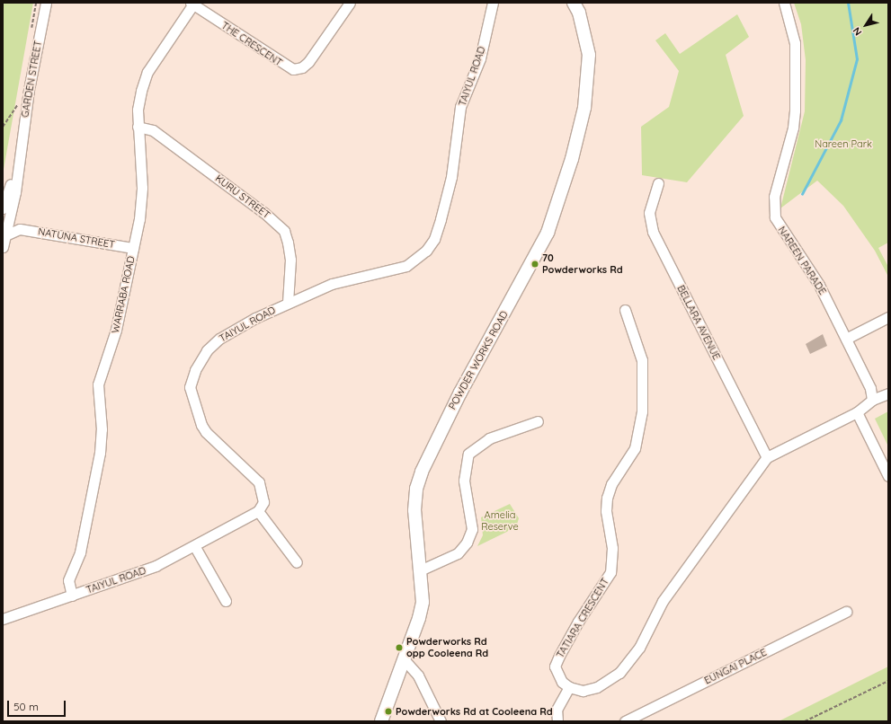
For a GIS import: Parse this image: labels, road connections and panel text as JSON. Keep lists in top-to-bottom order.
{
  "streets": {
    "main road": ["POWDER WORKS ROAD"],
    "street": [
      "THE CRESCENT",
      "TAIYUL ROAD",
      "GARDEN STREET",
      "KURU STREET",
      "NATUNA STREET",
      "NAREEN PARADE",
      "WARRABA ROAD",
      "BELLARA AVENUE",
      "TATIARA CRESCENT",
      "EUNGAI PLACE"
    ]
  },
  "crossings": [
    ["THE CRESCENT", "WARRABA ROAD"],
    ["TAIYUL ROAD", "KURU STREET"],
    ["TAIYUL ROAD", "WARRABA ROAD"],
    ["KURU STREET", "WARRABA ROAD"],
    ["NATUNA STREET", "WARRABA ROAD"]
  ],
  "parks": ["Nareen Park", "Amelia Reserve"],
  "places": ["70 Powderworks Rd", "Powderworks Rd opp Cooleena Rd", "Powderworks Rd at Cooleena Rd"],
  "scale_bar": "50 m",
  "north": "bottom left"
}
